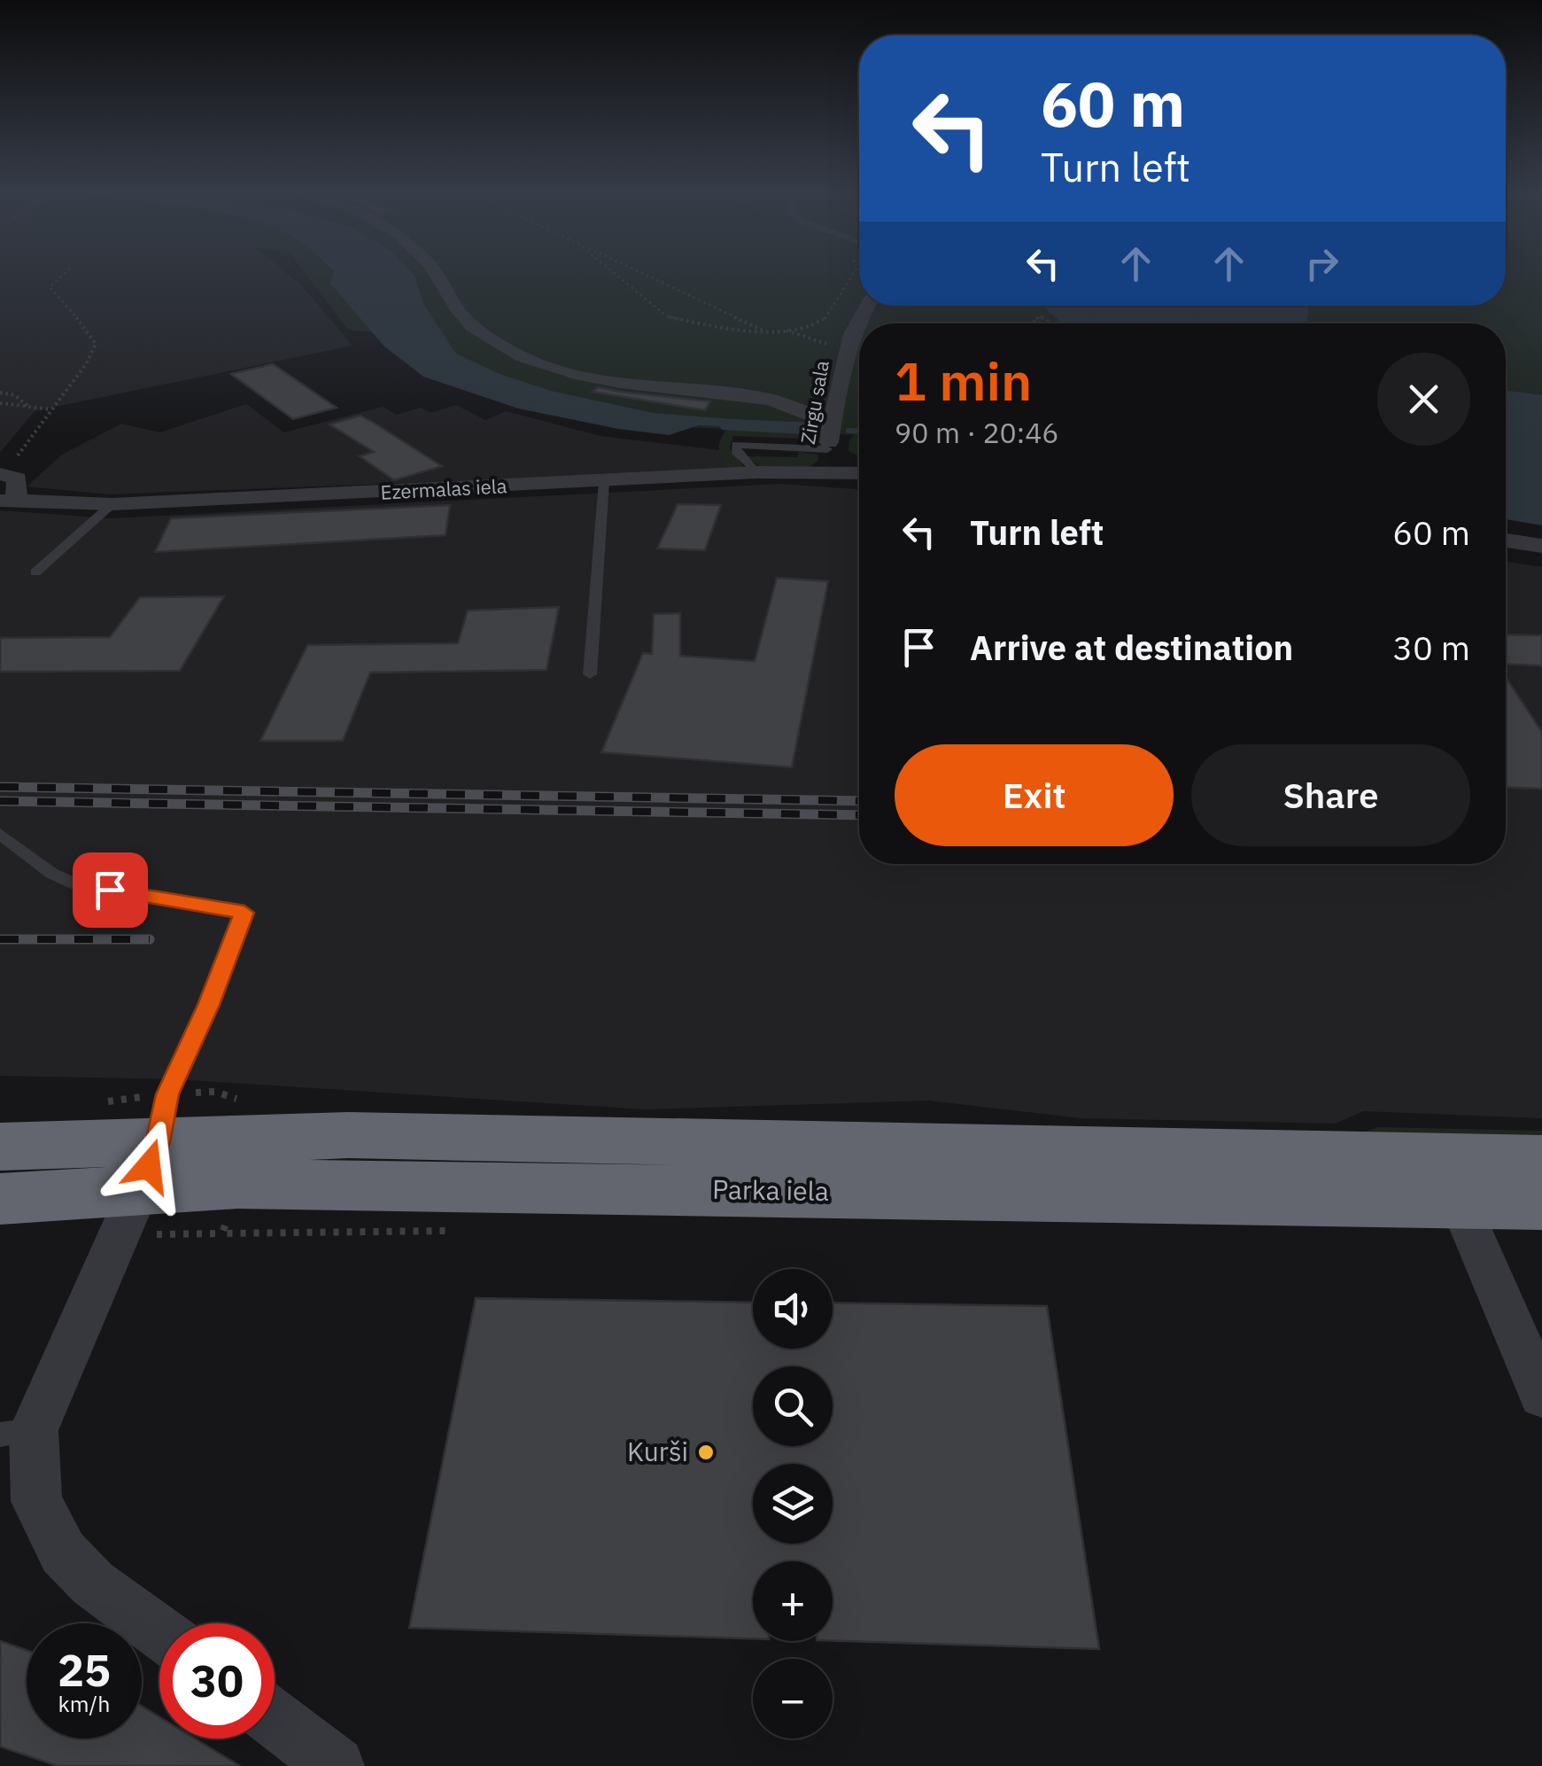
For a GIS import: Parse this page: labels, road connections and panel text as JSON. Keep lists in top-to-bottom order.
{
  "streets": {
    "highway": ["Parka iela"],
    "street": ["Zirgu sala", "Ezermalas iela"]
  },
  "crossings": [
    ["Zirgu sala", "Ezermalas iela"]
  ],
  "places": ["Kurši"],
  "page": {
    "turn": ["60 m", "Turn left"],
    "heading": ["1 min", "90 m · 20:46"],
    "list": [
      {
        "name": "Turn left",
        "value": "60 m"
      },
      {
        "name": "Arrive at destination",
        "value": "30 m"
      }
    ],
    "buttons": ["Exit", "Share"],
    "map_buttons": ["+", "−"],
    "speed": "25 km/h",
    "limit": "30"
  }
}
